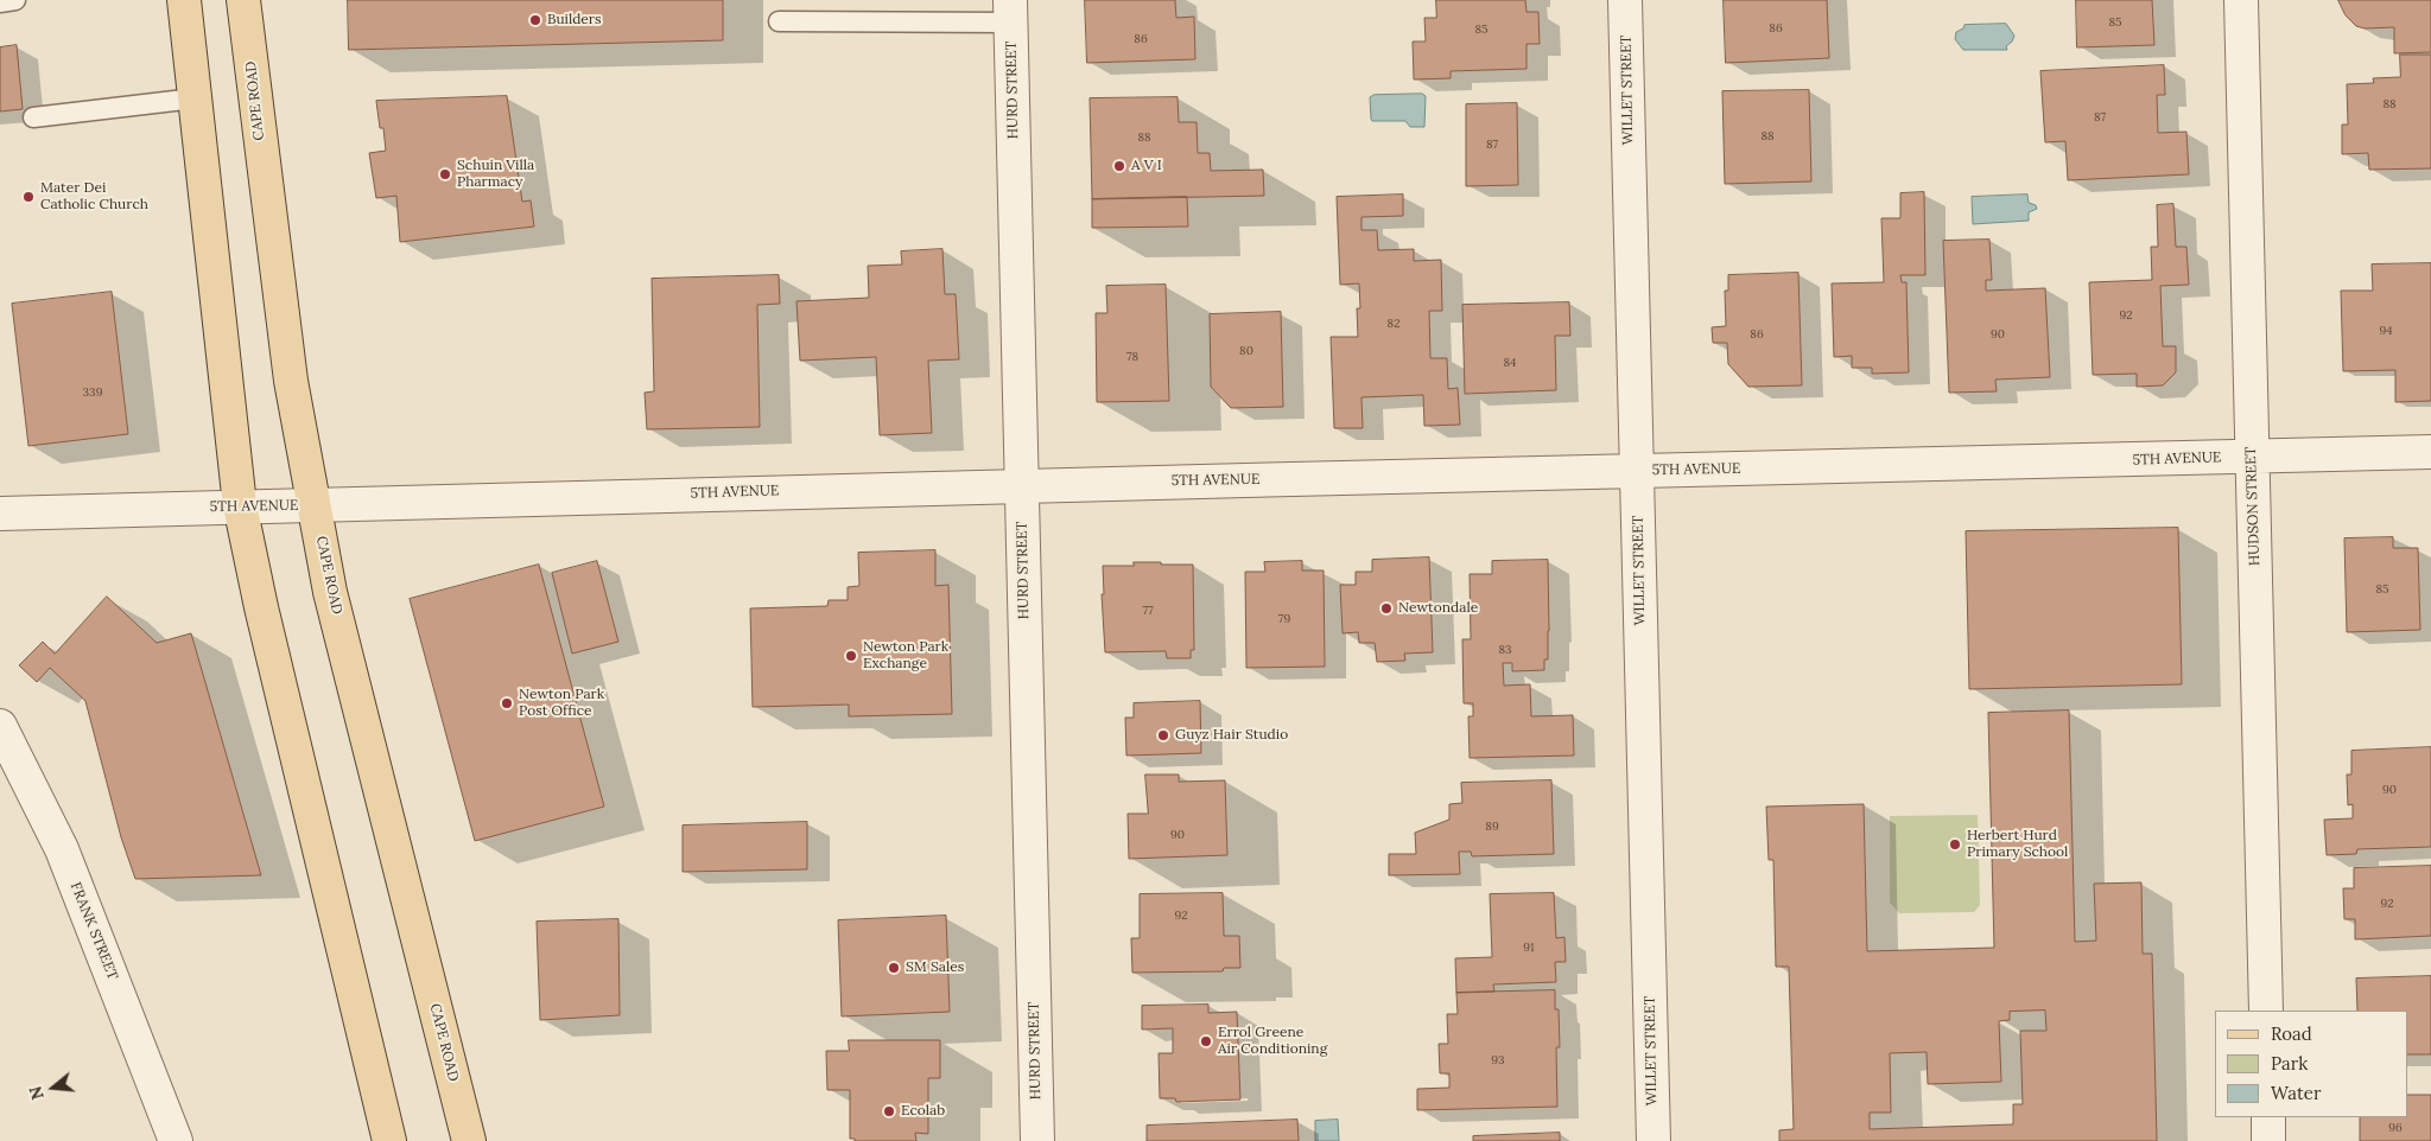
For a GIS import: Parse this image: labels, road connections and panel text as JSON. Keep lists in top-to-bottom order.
{
  "streets": {
    "main road": ["CAPE ROAD"],
    "street": [
      "HURD STREET",
      "WILLET STREET",
      "5TH AVENUE",
      "HUDSON STREET",
      "FRANK STREET"
    ]
  },
  "crossings": [
    ["HURD STREET", "5TH AVENUE"],
    ["WILLET STREET", "5TH AVENUE"],
    ["CAPE ROAD", "5TH AVENUE"],
    ["5TH AVENUE", "HUDSON STREET"]
  ],
  "places": [
    "Builders",
    "A V I",
    "Schuin Villa Pharmacy",
    "Mater Dei Catholic Church",
    "Newtondale",
    "Newton Park Exchange",
    "Newton Park Post Office",
    "Guyz Hair Studio",
    "Herbert Hurd Primary School",
    "SM Sales",
    "Errol Greene Air Conditioning",
    "Ecolab"
  ],
  "house_numbers": [
    "85",
    "86",
    "85",
    "86",
    "88",
    "87",
    "88",
    "88",
    "87",
    "92",
    "82",
    "94",
    "86",
    "90",
    "80",
    "78",
    "84",
    "339",
    "85",
    "77",
    "79",
    "83",
    "90",
    "89",
    "90",
    "92",
    "92",
    "91",
    "93",
    "96"
  ],
  "legend": ["Road", "Park", "Water"],
  "north": "left"
}
